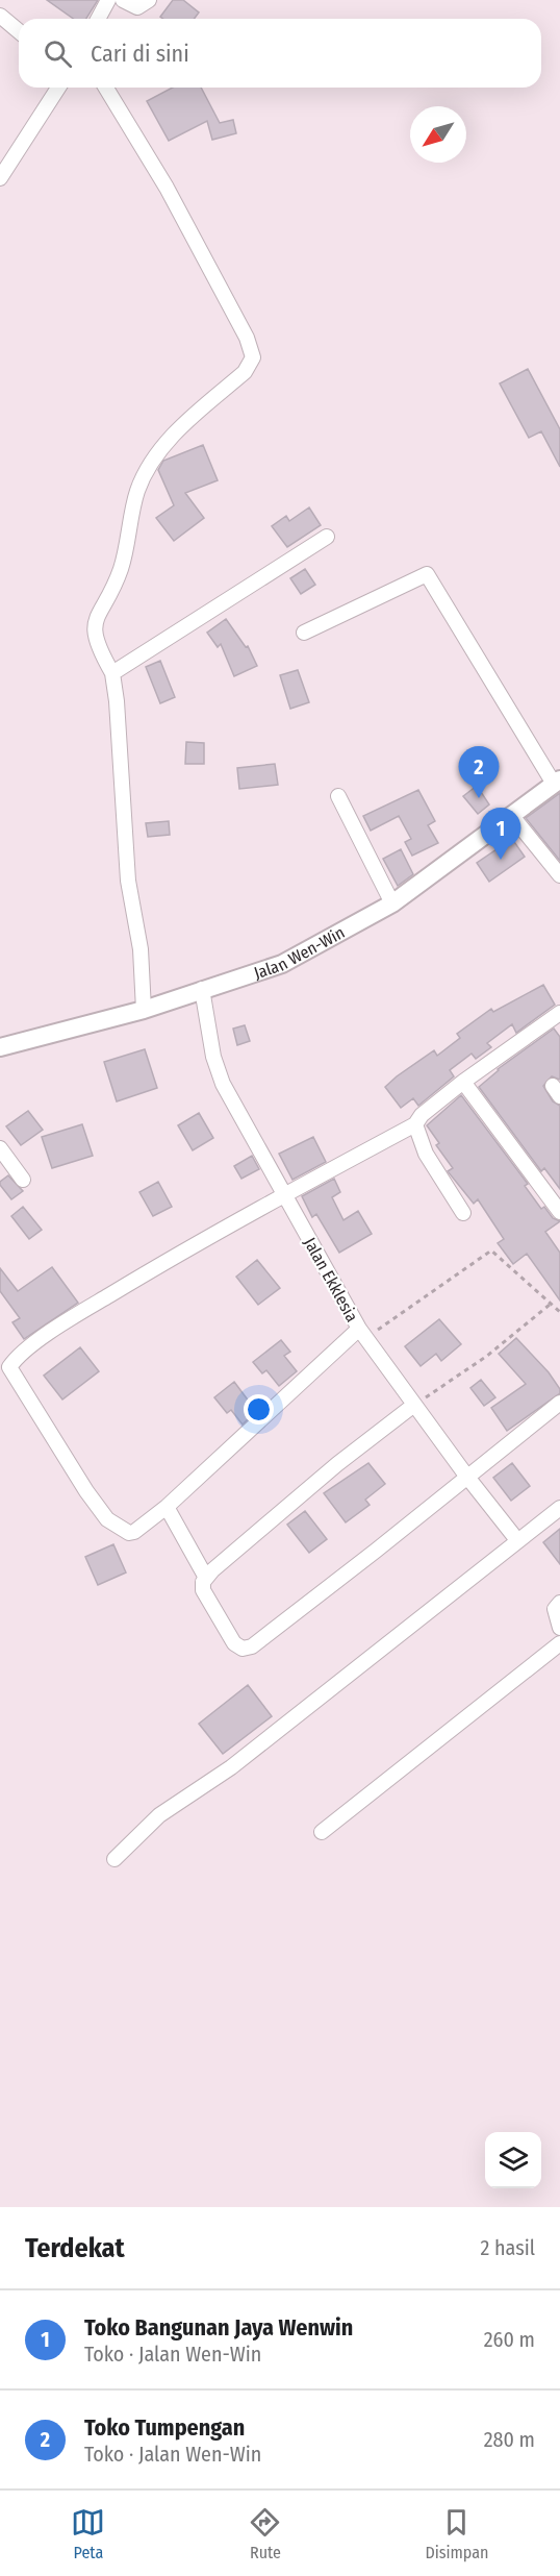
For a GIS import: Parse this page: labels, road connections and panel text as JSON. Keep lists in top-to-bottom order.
{
  "streets": {
    "street": ["Jalan Wen-Win", "Jalan Ekklesia"]
  },
  "crossings": [
    ["Jalan Wen-Win", "Jalan Ekklesia"]
  ],
  "north": "bottom left",
  "page": {
    "search": "Cari di sini",
    "pins": ["2", "1"],
    "heading": ["Terdekat", "2 hasil"],
    "list": [
      {
        "mark": "1",
        "name": "Toko Bangunan Jaya Wenwin",
        "note": "Toko · Jalan Wen-Win",
        "value": "260 m"
      },
      {
        "mark": "2",
        "name": "Toko Tumpengan",
        "note": "Toko · Jalan Wen-Win",
        "value": "280 m"
      }
    ],
    "nav": ["Peta", "Rute", "Disimpan"]
  }
}
